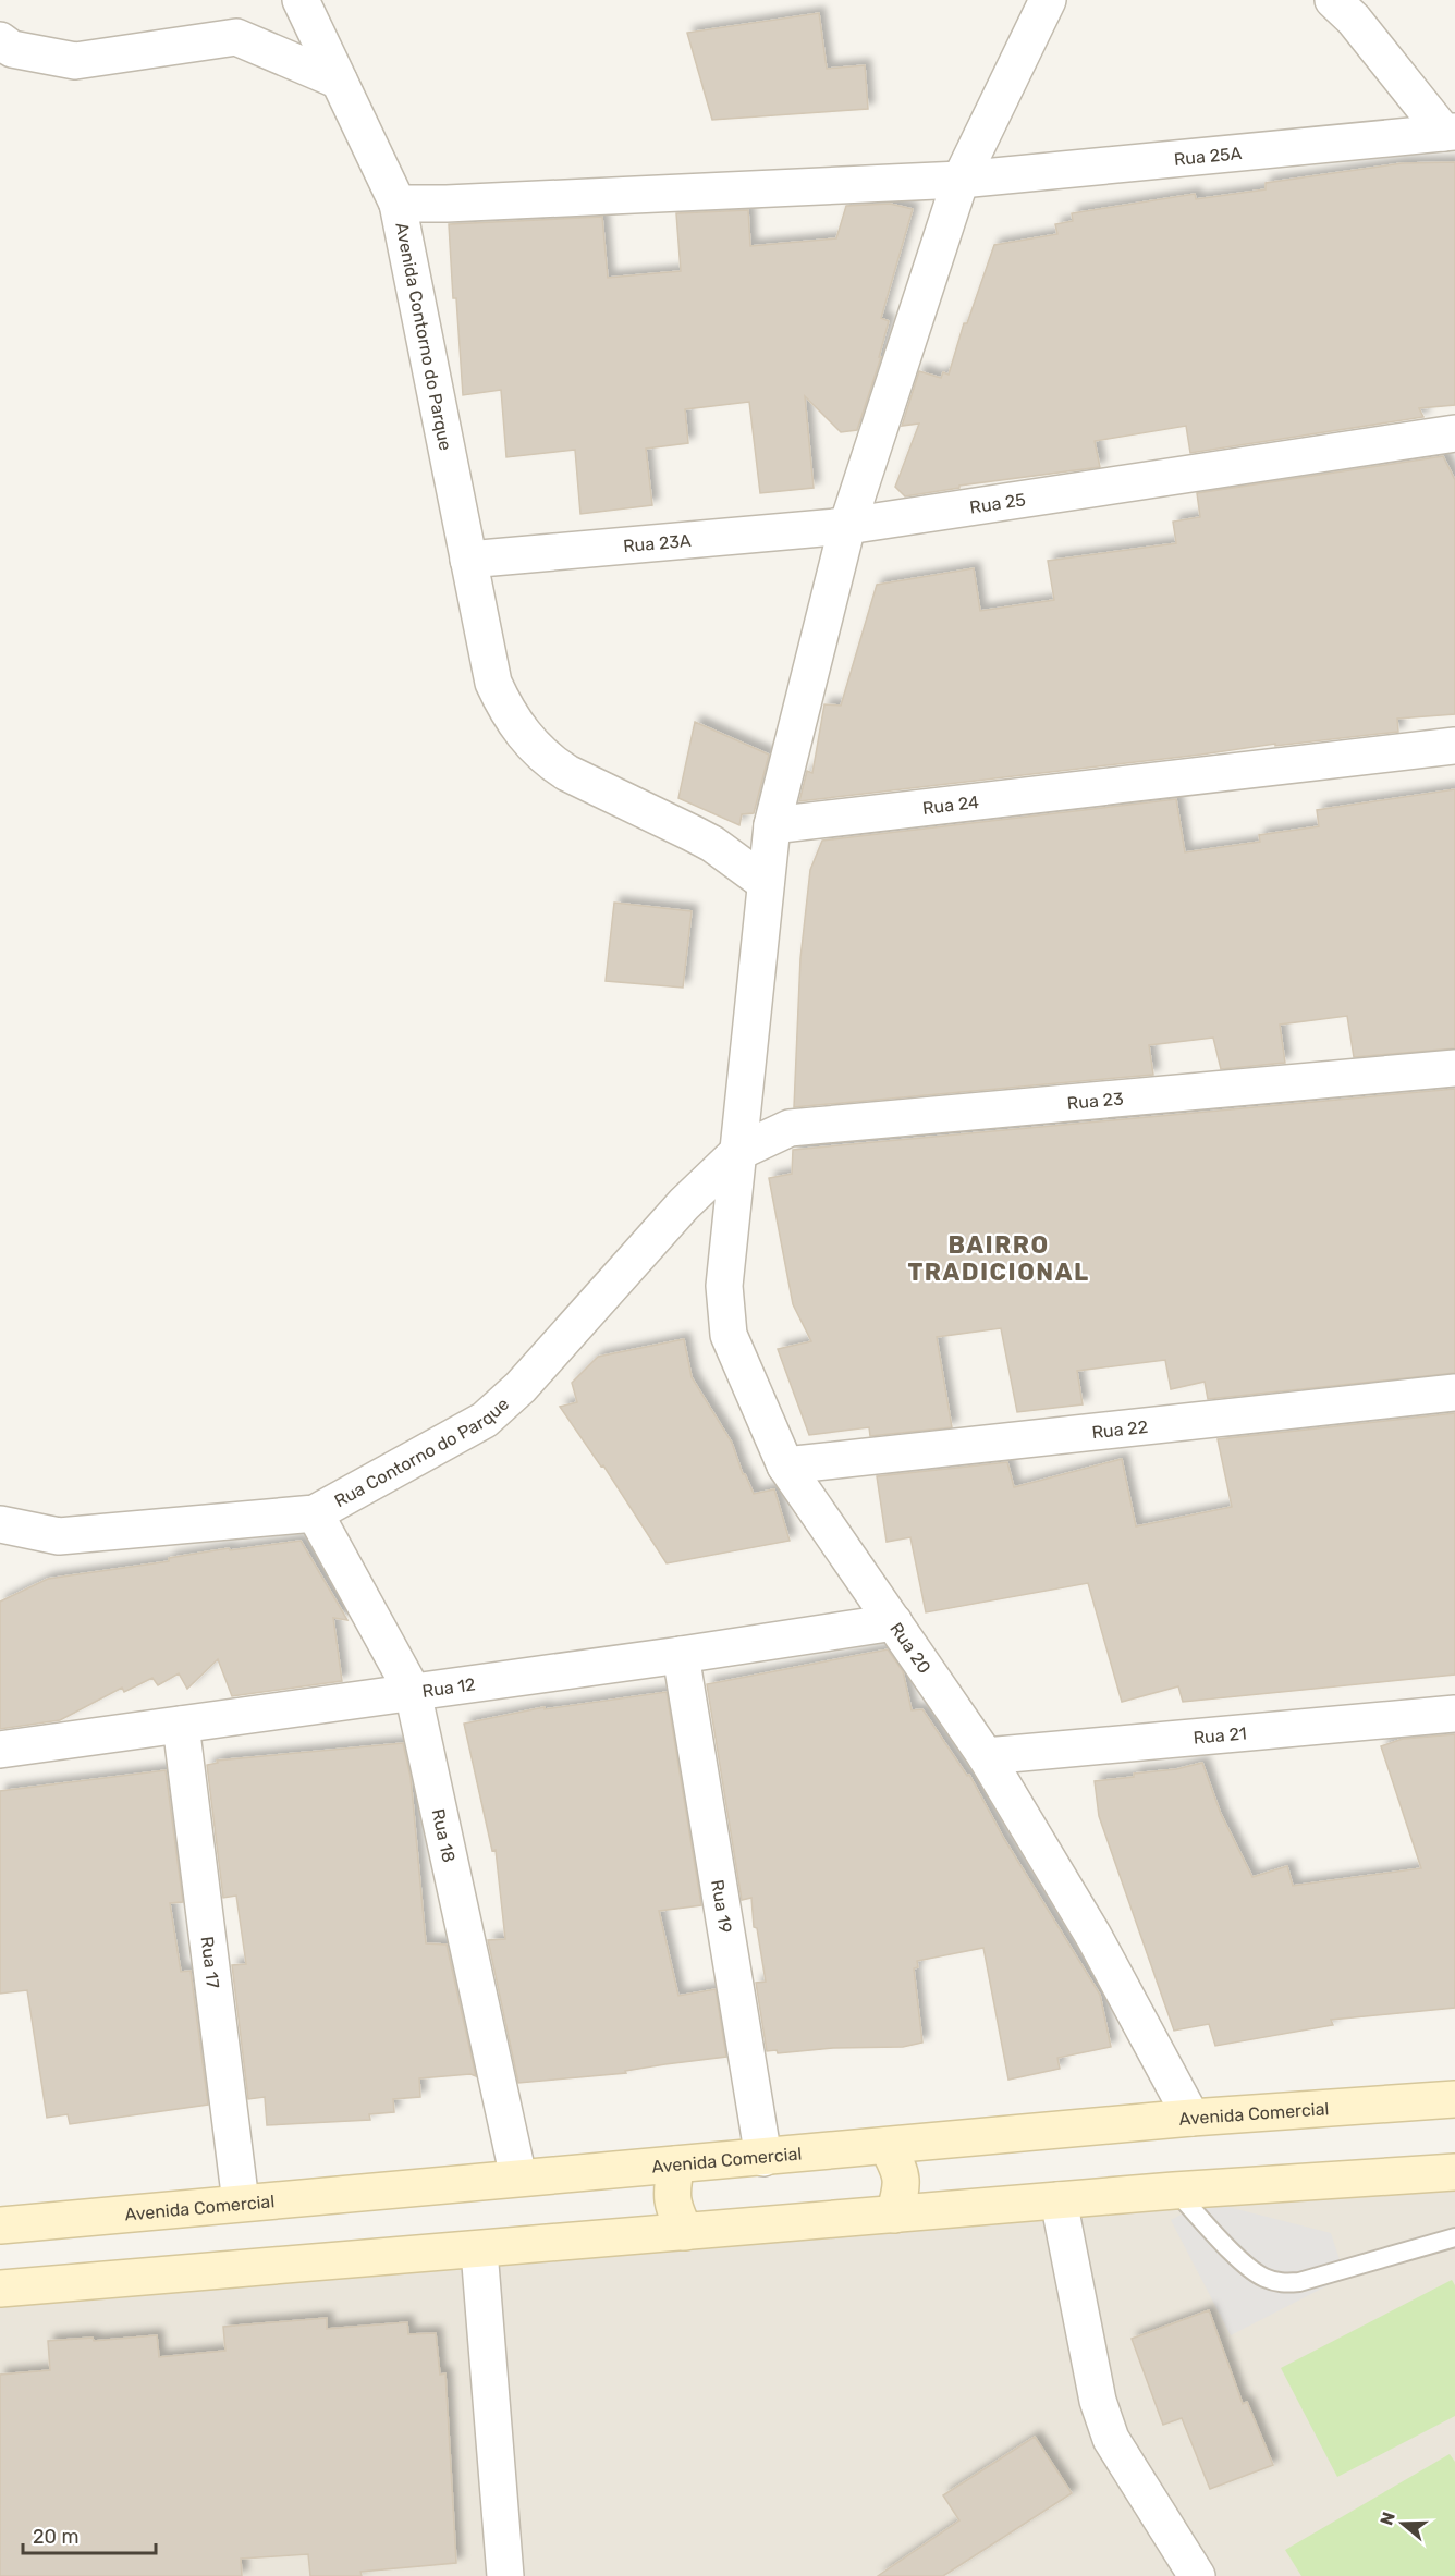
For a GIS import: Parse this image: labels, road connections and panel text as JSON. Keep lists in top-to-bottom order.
{
  "streets": {
    "street": [
      "Rua 25A",
      "Avenida Contorno do Parque",
      "Rua 25",
      "Rua 23A",
      "Rua 24",
      "Rua 23",
      "Rua 22",
      "Rua Contorno do Parque",
      "Rua 20",
      "Rua 12",
      "Rua 21",
      "Rua 18",
      "Rua 19",
      "Rua 17",
      "Avenida Comercial"
    ]
  },
  "crossings": [
    ["Rua 25A", "Avenida Contorno do Parque"],
    ["Avenida Contorno do Parque", "Rua 23A"],
    ["Rua 25", "Rua 23A"],
    ["Rua 23", "Rua Contorno do Parque"],
    ["Rua 23", "Rua 20"],
    ["Rua 22", "Rua 20"],
    ["Rua Contorno do Parque", "Rua 20"],
    ["Rua Contorno do Parque", "Rua 18"],
    ["Rua 20", "Rua 12"],
    ["Rua 20", "Rua 21"],
    ["Rua 20", "Avenida Comercial"],
    ["Rua 12", "Rua 18"],
    ["Rua 12", "Rua 19"],
    ["Rua 12", "Rua 17"],
    ["Rua 18", "Avenida Comercial"],
    ["Rua 19", "Avenida Comercial"],
    ["Rua 17", "Avenida Comercial"]
  ],
  "districts": ["BAIRRO TRADICIONAL"],
  "scale_bar": "20 m",
  "north": "left"
}
